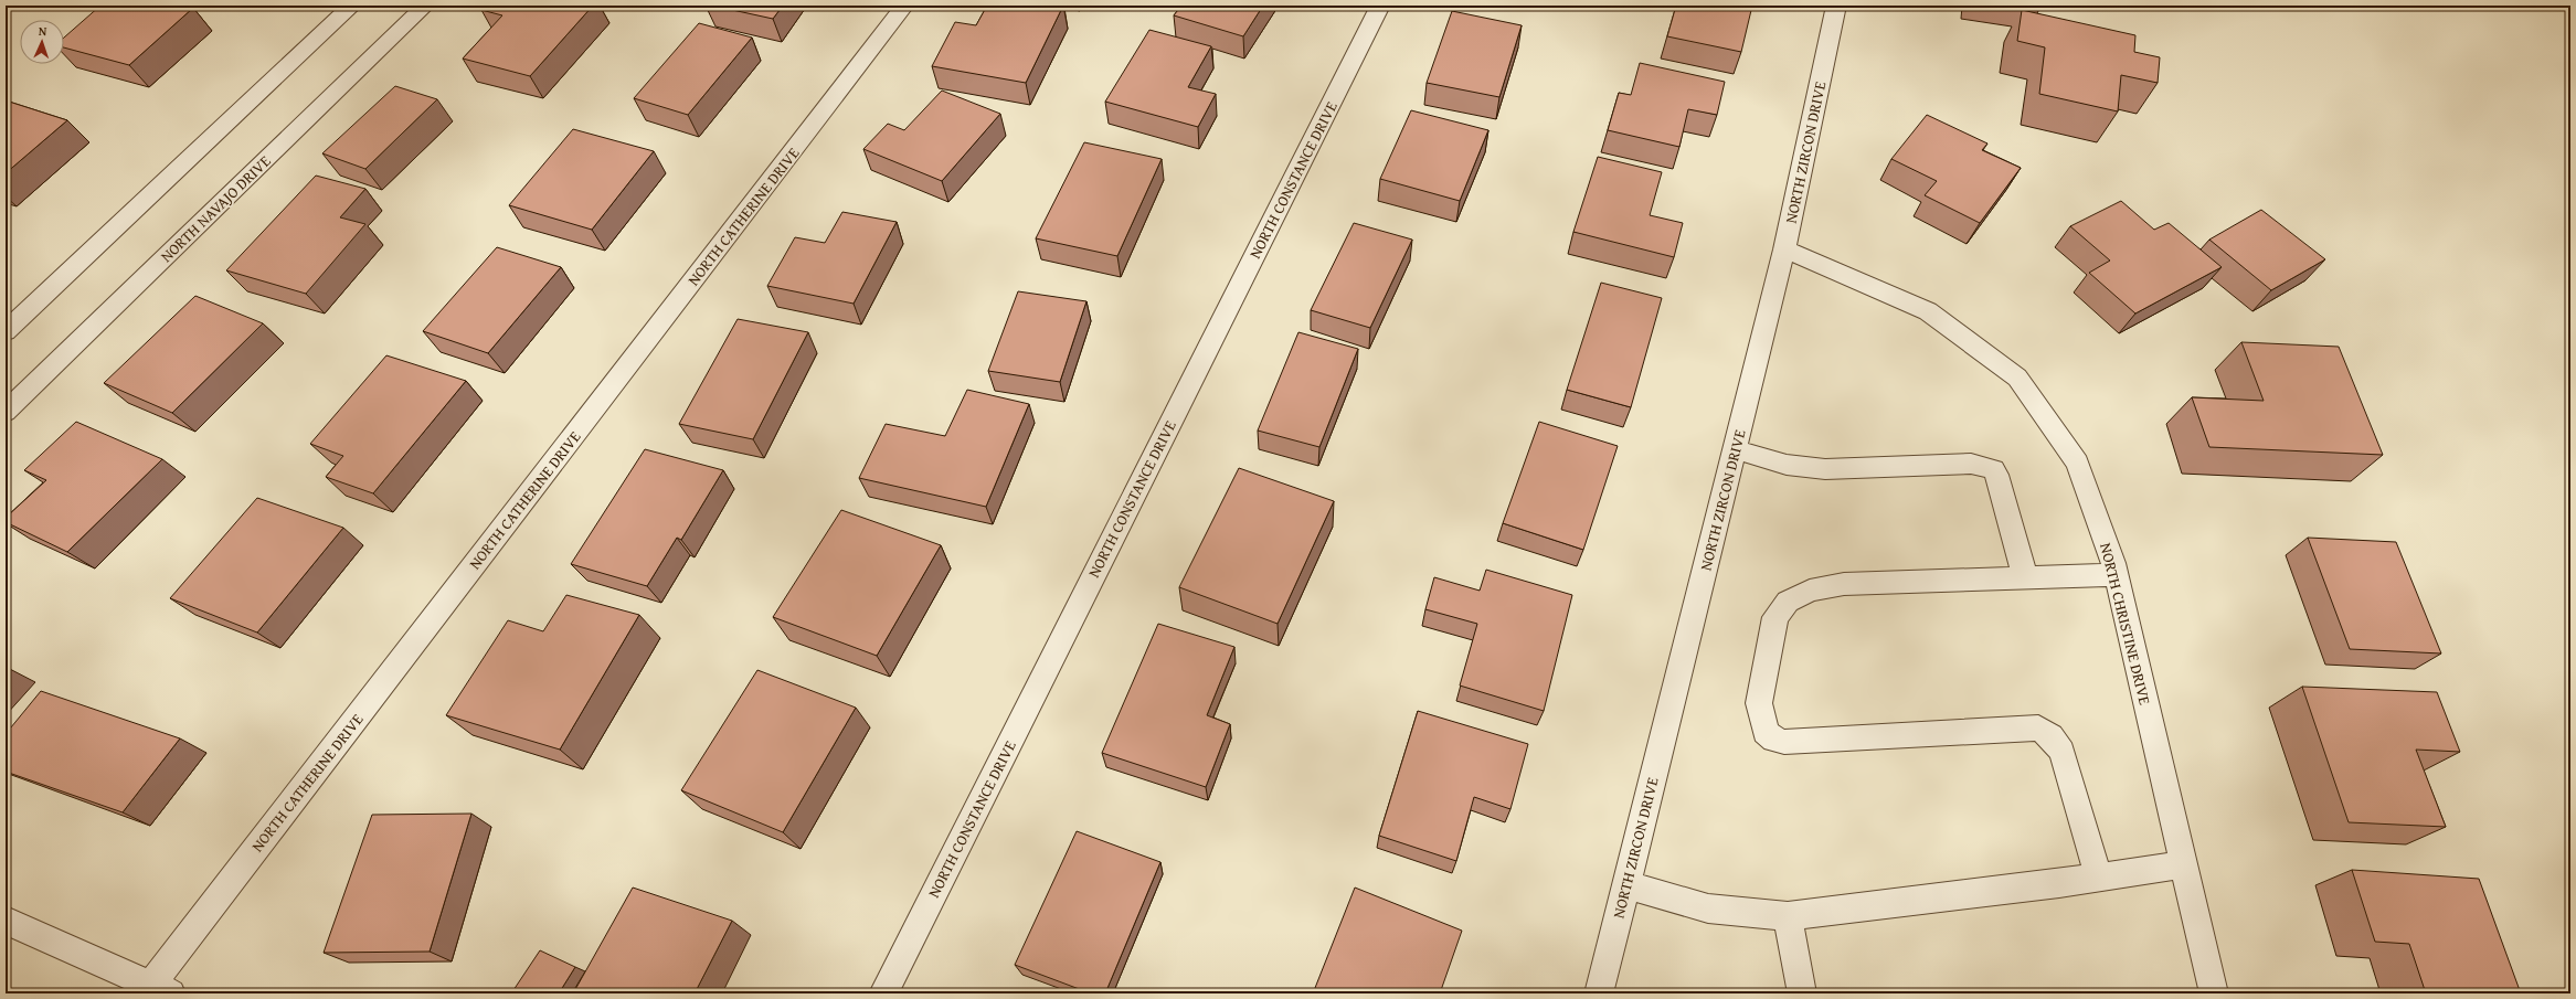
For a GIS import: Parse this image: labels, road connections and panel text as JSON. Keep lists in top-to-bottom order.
{
  "streets": {
    "street": [
      "NORTH ZIRCON DRIVE",
      "NORTH CONSTANCE DRIVE",
      "NORTH NAVAJO DRIVE",
      "NORTH CATHERINE DRIVE",
      "NORTH CHRISTINE DRIVE"
    ]
  },
  "crossings": [
    ["NORTH ZIRCON DRIVE", "NORTH CHRISTINE DRIVE"]
  ],
  "north": "top"
}
